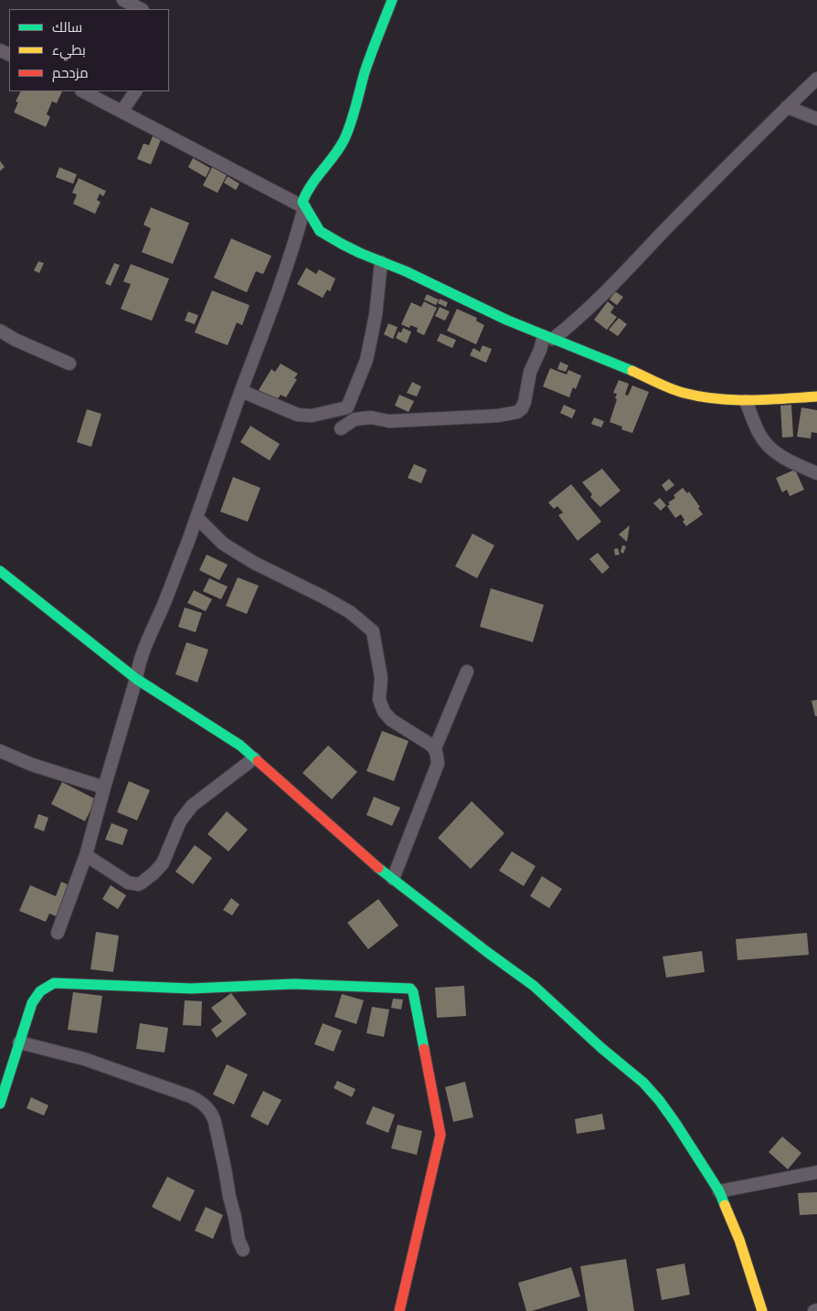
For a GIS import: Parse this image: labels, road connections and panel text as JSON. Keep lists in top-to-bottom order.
{
  "legend": ["سالك", "بطيء", "مزدحم"]
}
